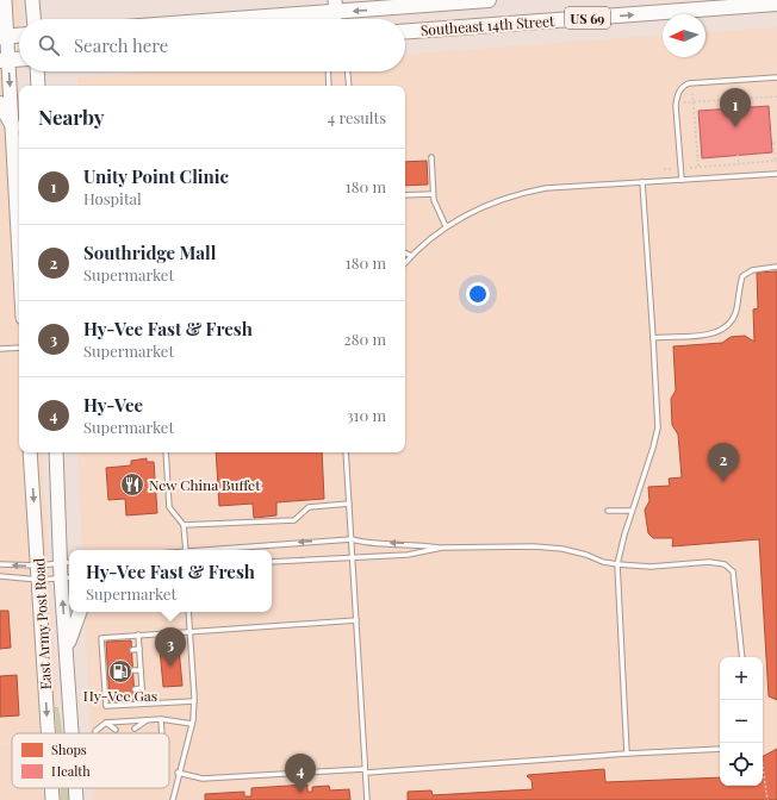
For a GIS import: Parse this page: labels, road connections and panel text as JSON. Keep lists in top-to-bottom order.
{
  "streets": {
    "main road": ["US 69", "Southeast 14th Street", "East Army Post Road"]
  },
  "places": {
    "restaurant": ["New China Buffet"],
    "fuel station": ["Hy-Vee Gas"]
  },
  "legend": ["Shops", "Health"],
  "north": "left",
  "page": {
    "search": "Search here",
    "heading": ["Nearby", "4 results"],
    "pins": [
      "1",
      "2",
      "3",
      "4"
    ],
    "list": [
      {
        "mark": "1",
        "name": "Unity Point Clinic",
        "note": "Hospital",
        "value": "180 m"
      },
      {
        "mark": "2",
        "name": "Southridge Mall",
        "note": "Supermarket",
        "value": "180 m"
      },
      {
        "mark": "3",
        "name": "Hy-Vee Fast & Fresh",
        "note": "Supermarket",
        "value": "280 m"
      },
      {
        "mark": "4",
        "name": "Hy-Vee",
        "note": "Supermarket",
        "value": "310 m"
      }
    ],
    "popup": ["Hy-Vee Fast & Fresh", "Supermarket"],
    "map_buttons": ["+", "−"]
  }
}
